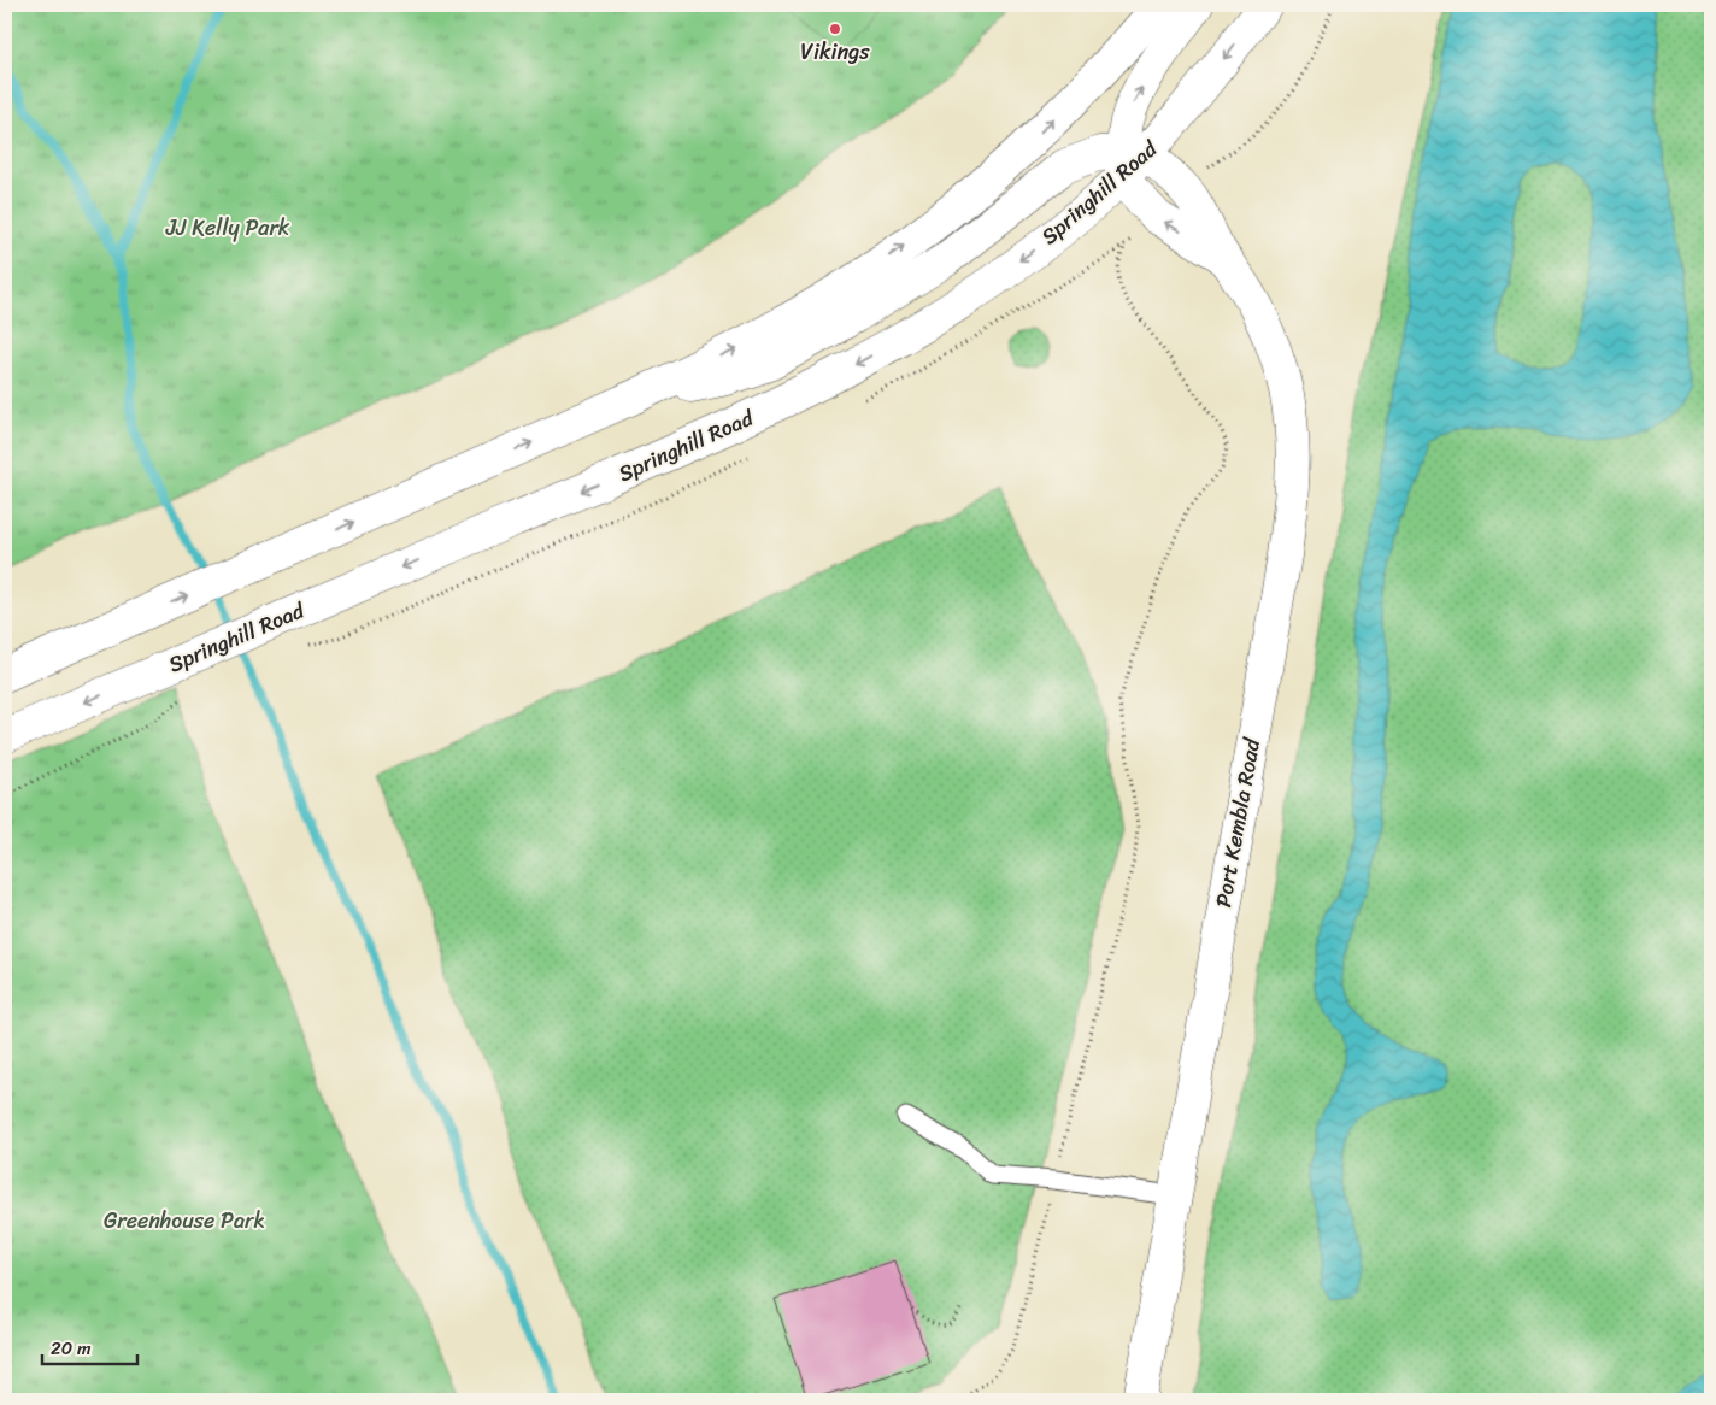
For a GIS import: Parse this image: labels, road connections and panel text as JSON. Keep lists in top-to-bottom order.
{
  "streets": {
    "main road": ["Springhill Road", "Port Kembla Road"]
  },
  "crossings": [
    ["Springhill Road", "Port Kembla Road"]
  ],
  "parks": ["JJ Kelly Park", "Greenhouse Park"],
  "places": ["Vikings"],
  "scale_bar": "20 m"
}
